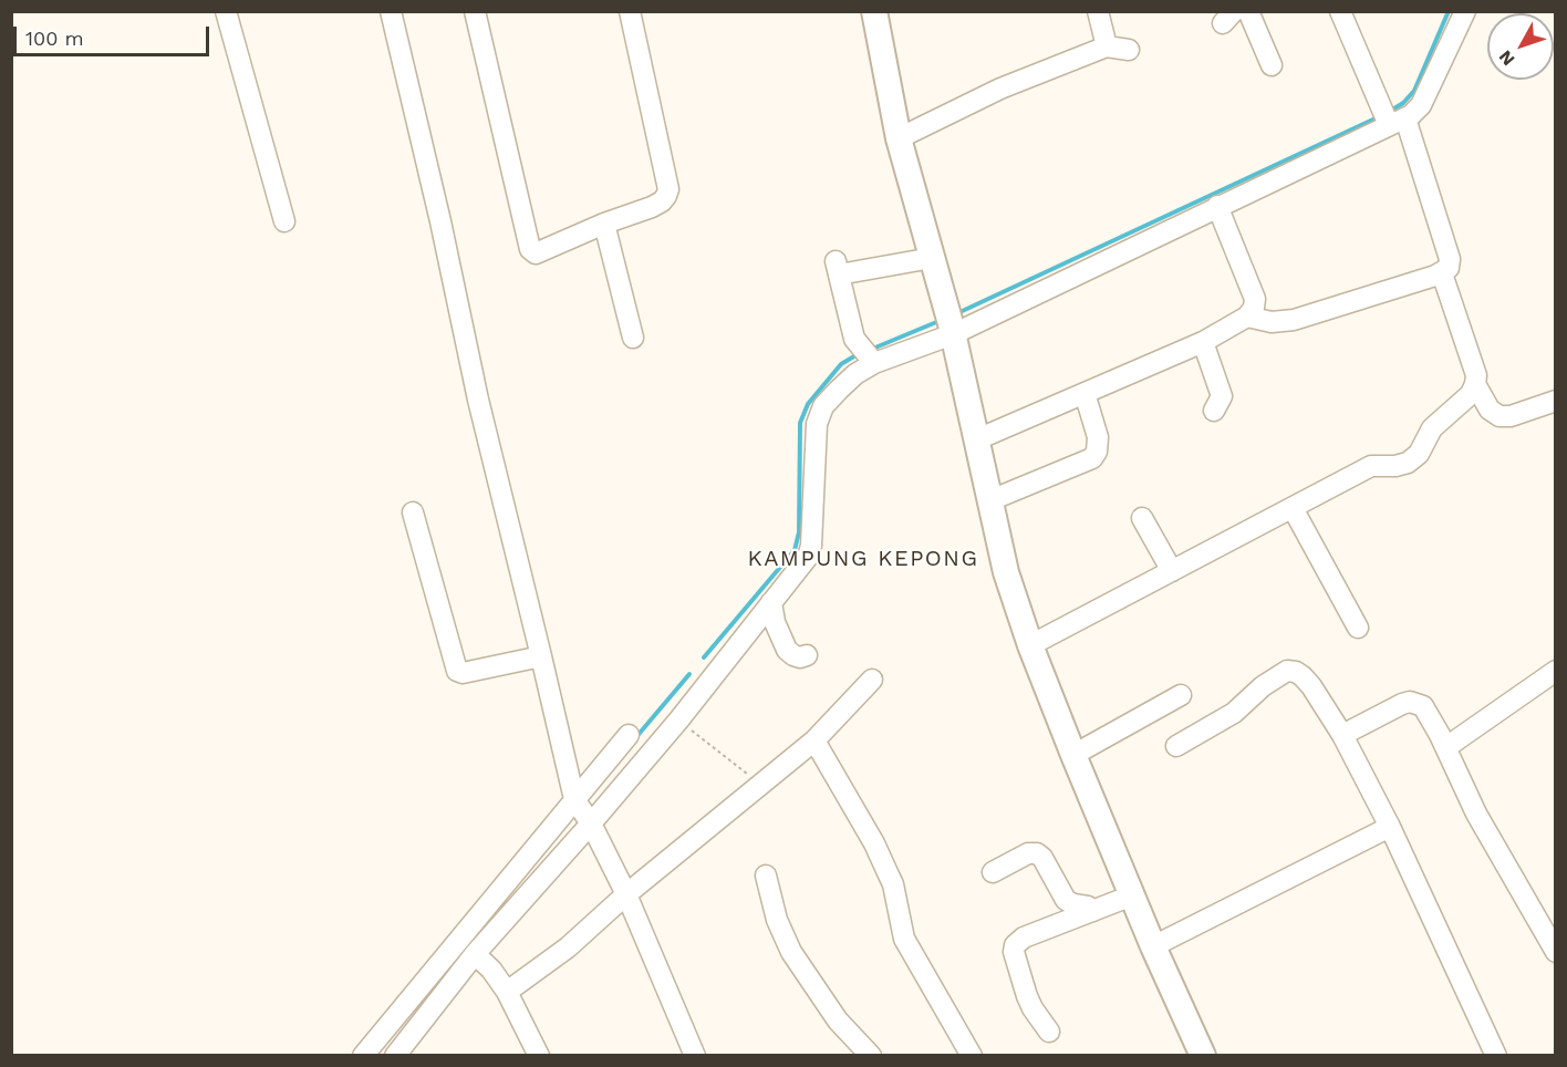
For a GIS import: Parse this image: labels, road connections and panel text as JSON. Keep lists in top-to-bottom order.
{
  "districts": ["KAMPUNG KEPONG"],
  "scale_bar": "100 m",
  "north": "bottom left"
}
